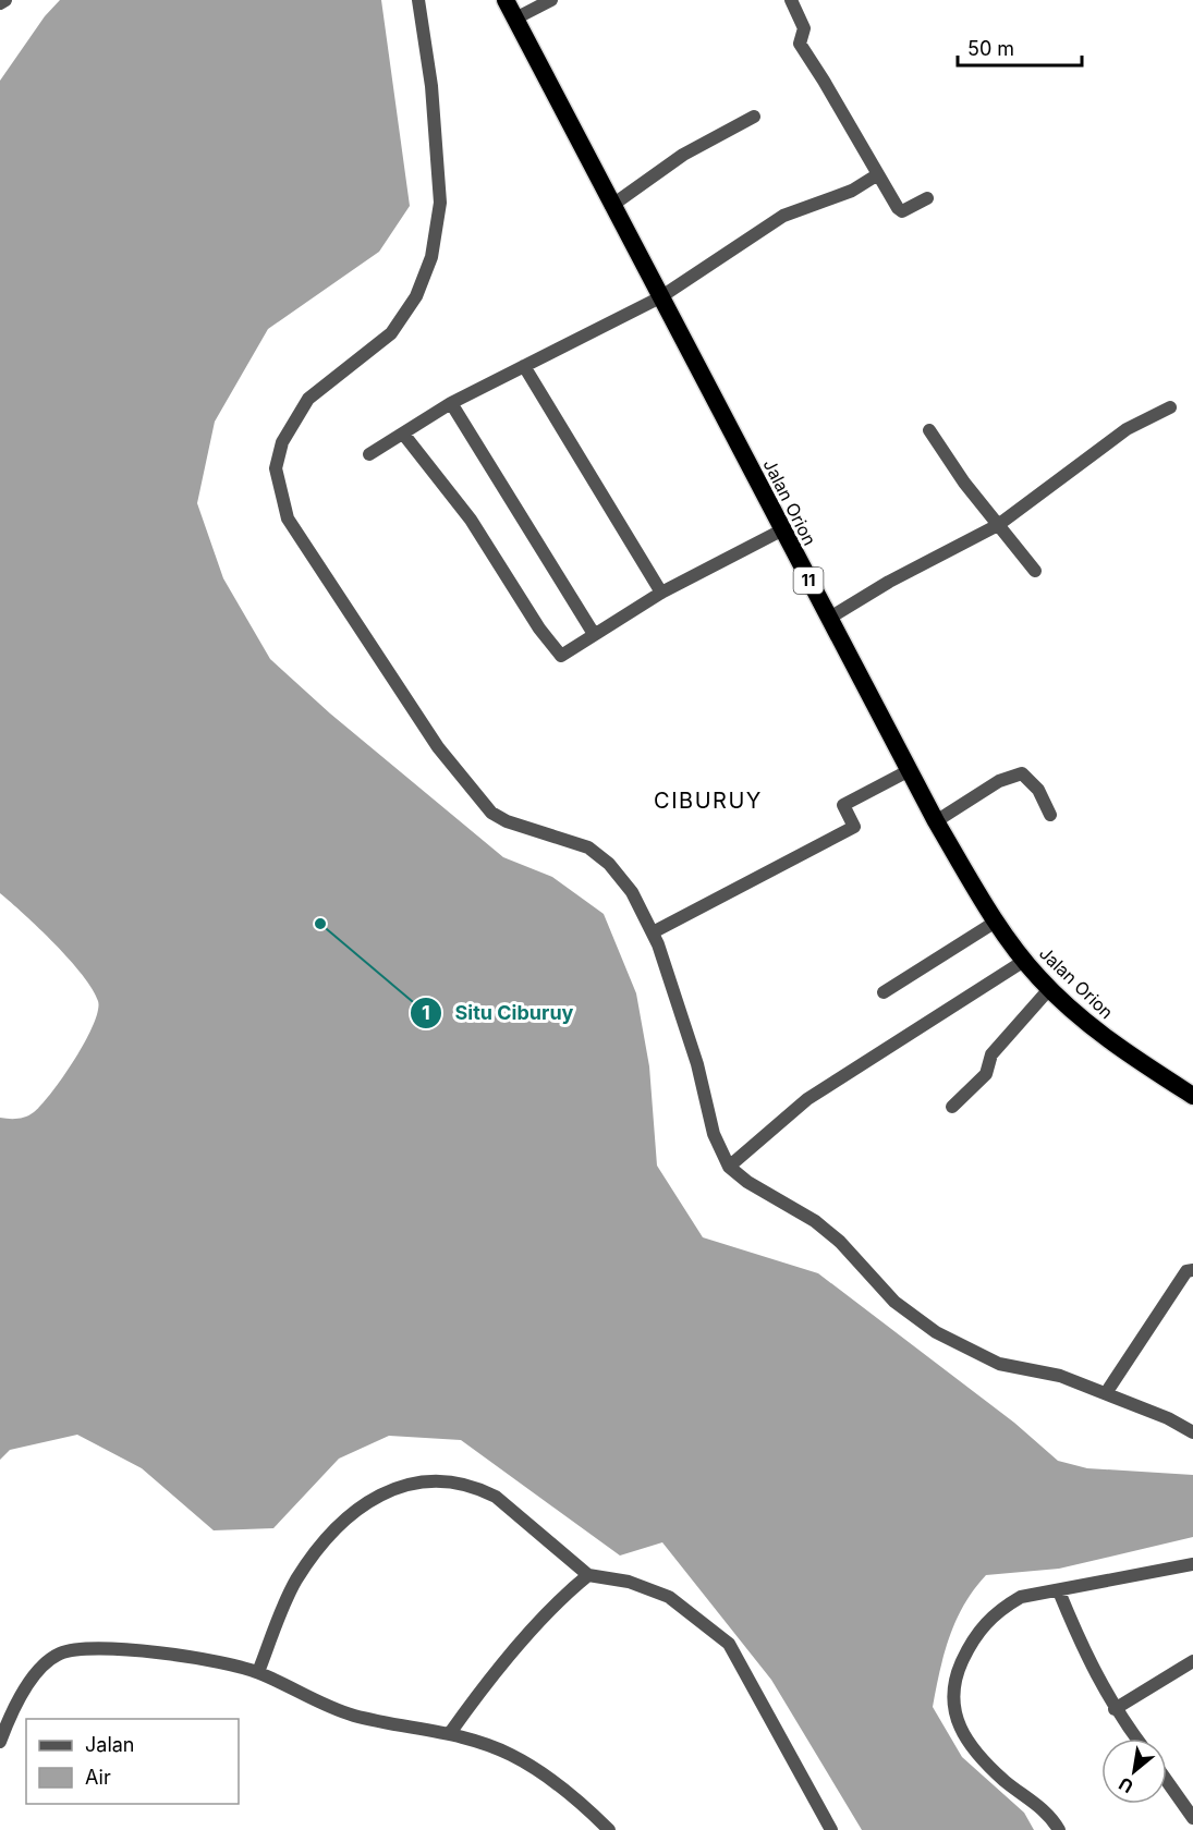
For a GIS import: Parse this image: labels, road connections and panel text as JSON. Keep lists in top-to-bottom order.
{
  "streets": {
    "highway": ["Jalan Orion", "11"]
  },
  "districts": ["CIBURUY"],
  "places": ["Situ Ciburuy"],
  "legend": ["Jalan", "Air"],
  "scale_bar": "50 m",
  "north": "bottom left"
}
